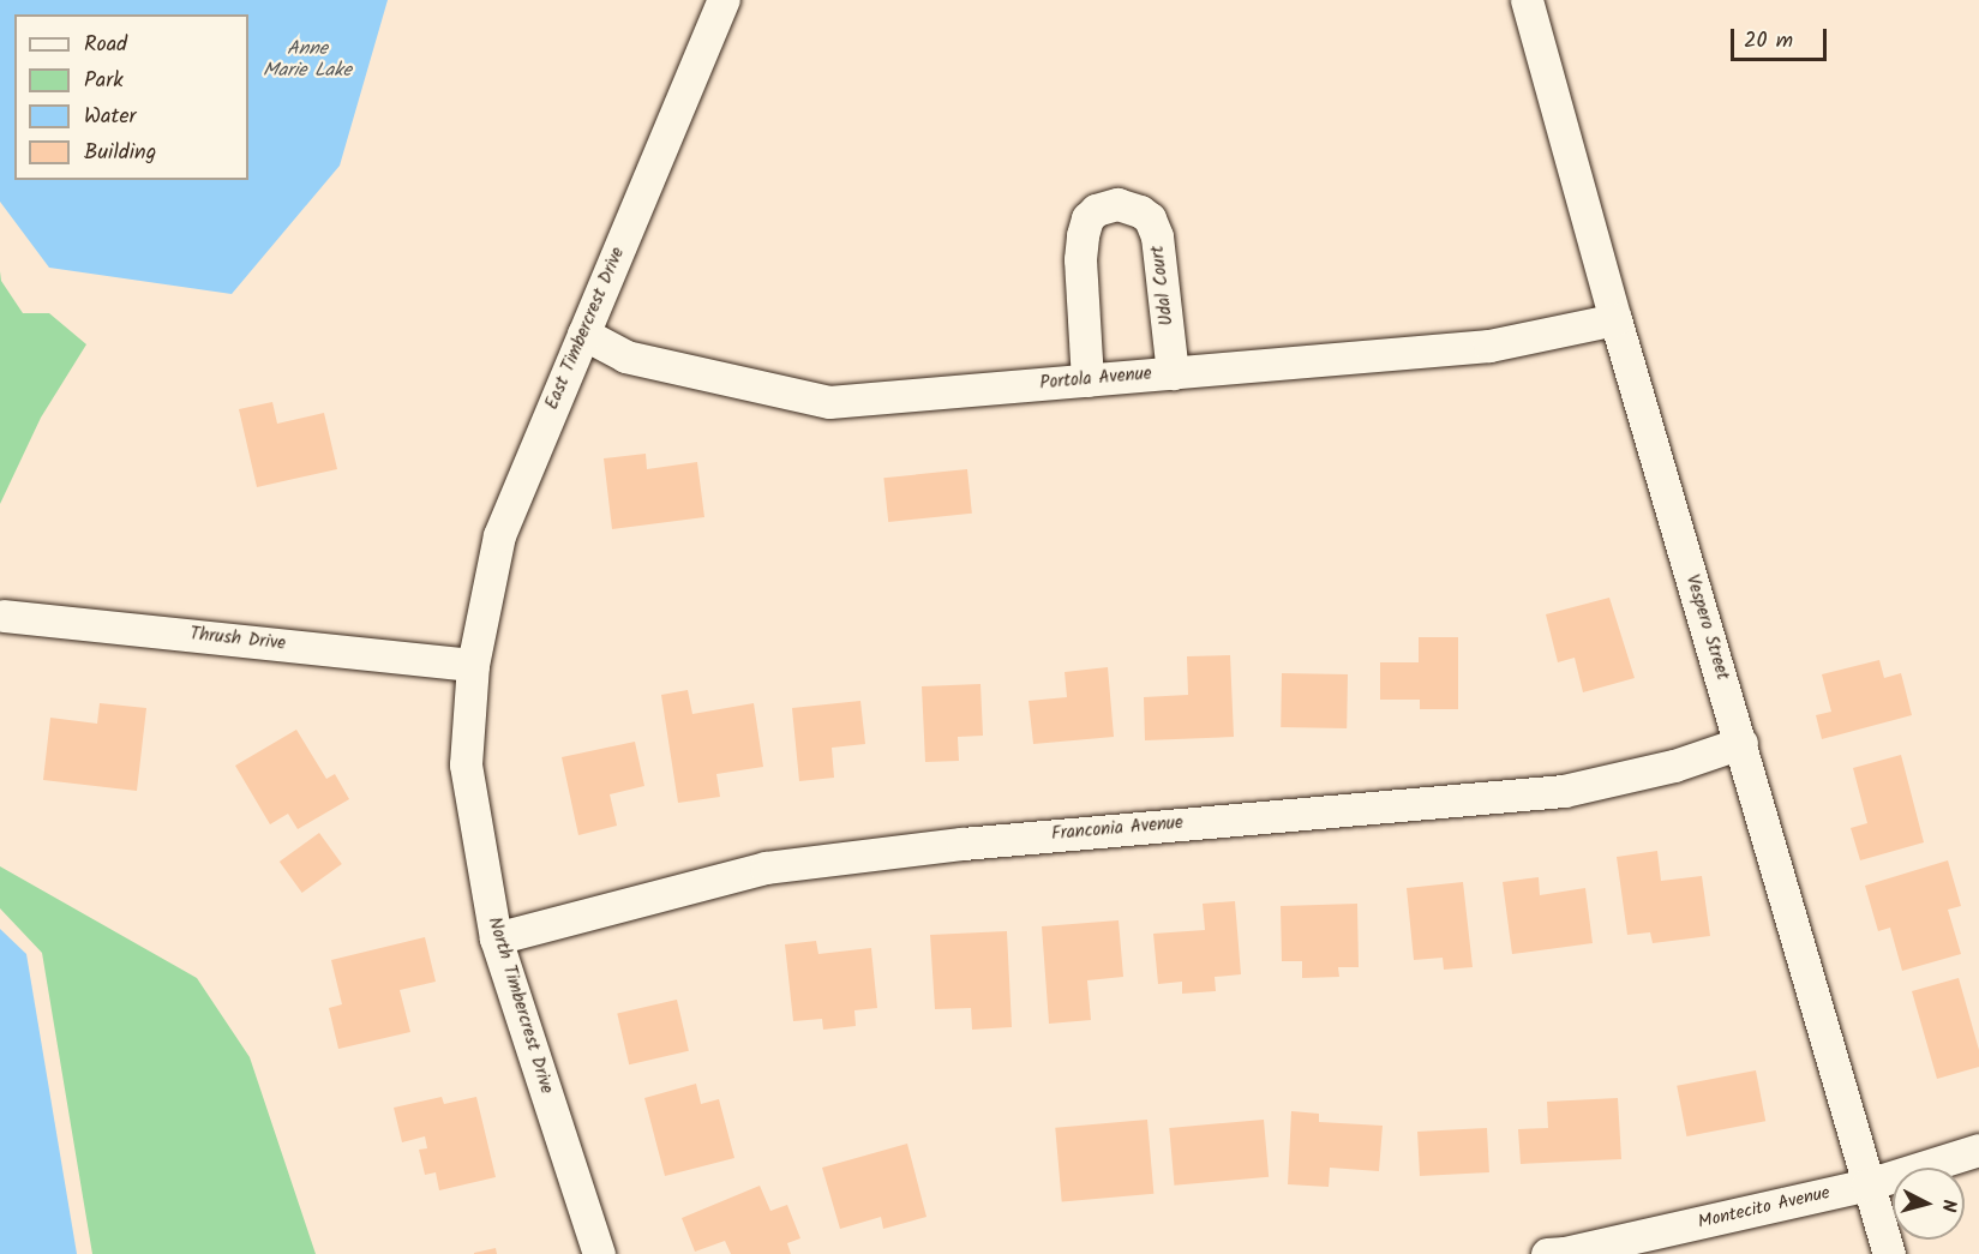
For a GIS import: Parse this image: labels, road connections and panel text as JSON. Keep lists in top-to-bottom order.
{
  "streets": {
    "street": [
      "Udal Court",
      "East Timbercrest Drive",
      "Portola Avenue",
      "Vespero Street",
      "Thrush Drive",
      "Franconia Avenue",
      "North Timbercrest Drive",
      "Montecito Avenue"
    ]
  },
  "crossings": [
    ["Udal Court", "Portola Avenue"],
    ["East Timbercrest Drive", "Portola Avenue"],
    ["East Timbercrest Drive", "Thrush Drive"],
    ["East Timbercrest Drive", "North Timbercrest Drive"],
    ["Portola Avenue", "Vespero Street"],
    ["Vespero Street", "Franconia Avenue"],
    ["Vespero Street", "Montecito Avenue"],
    ["Thrush Drive", "North Timbercrest Drive"],
    ["Franconia Avenue", "North Timbercrest Drive"]
  ],
  "water": ["Anne Marie Lake"],
  "legend": [
    "Road",
    "Park",
    "Water",
    "Building"
  ],
  "scale_bar": "20 m",
  "north": "right"
}
